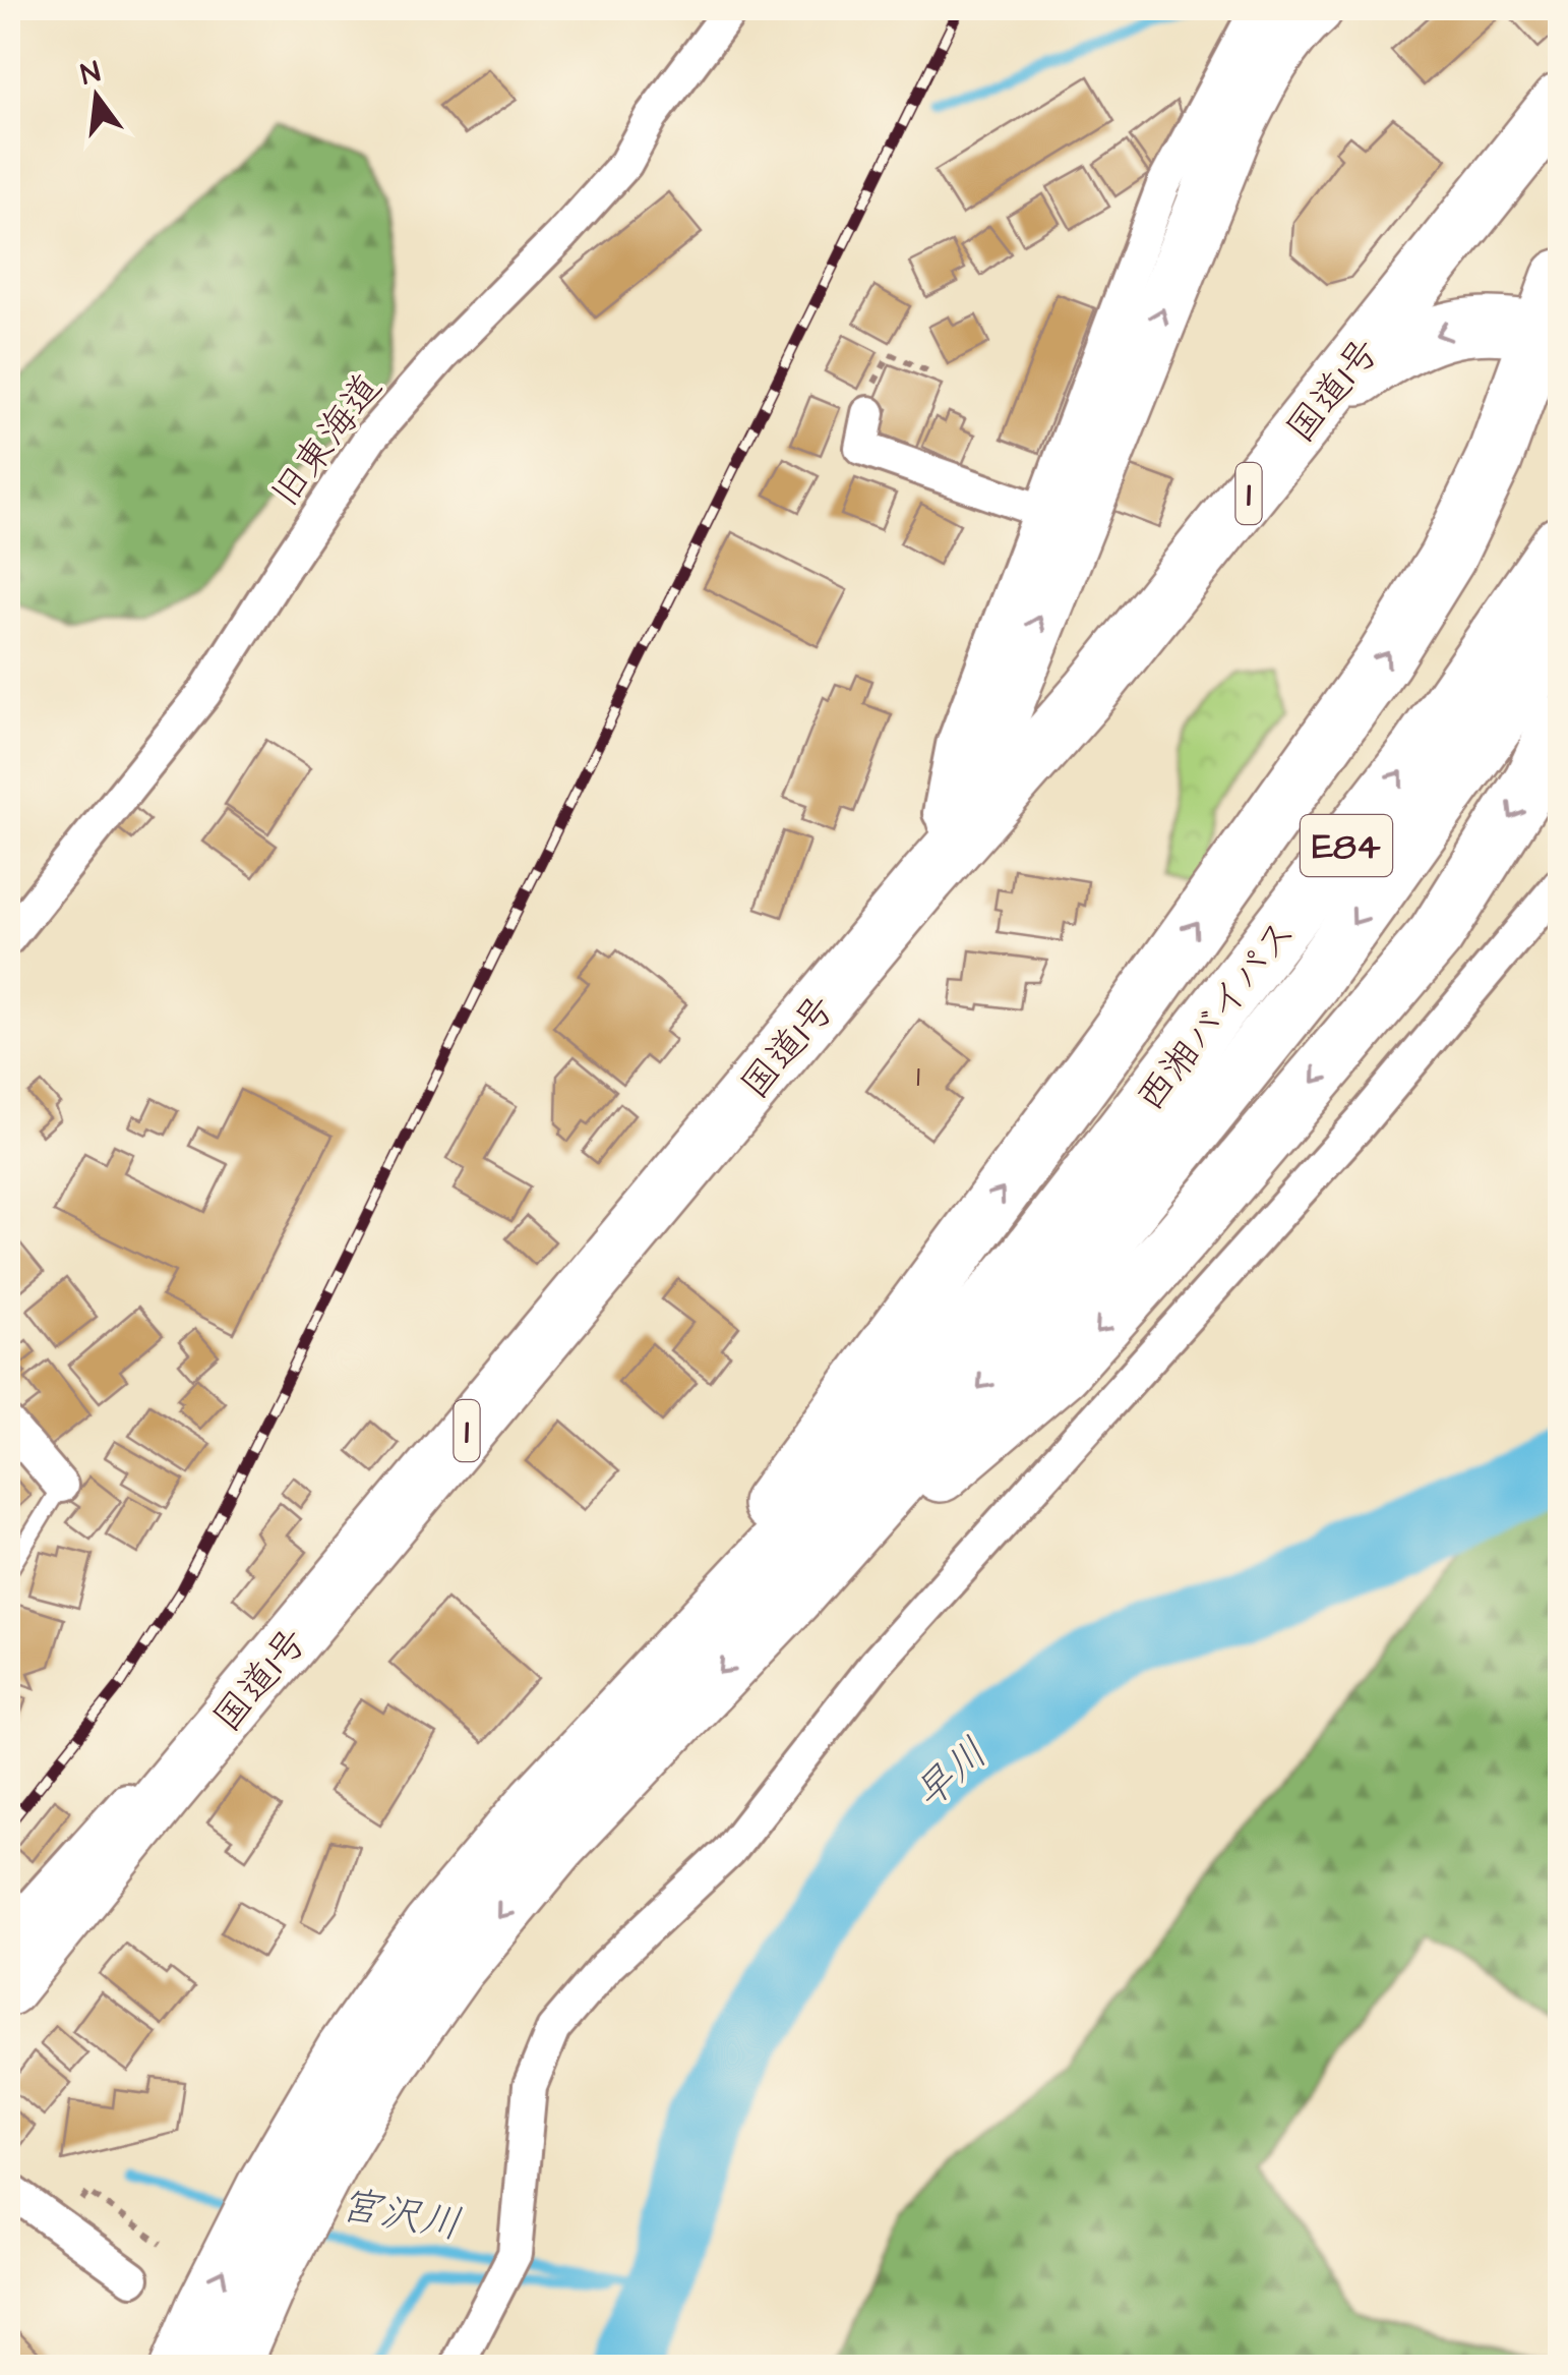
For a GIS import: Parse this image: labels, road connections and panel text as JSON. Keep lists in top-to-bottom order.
{
  "streets": {
    "highway": [
      "国道1号",
      "1",
      "E84",
      "西湘バイパス"
    ],
    "street": ["旧東海道"]
  },
  "water": ["早川", "宮沢川"],
  "house_numbers": ["1"],
  "north": "top"
}
